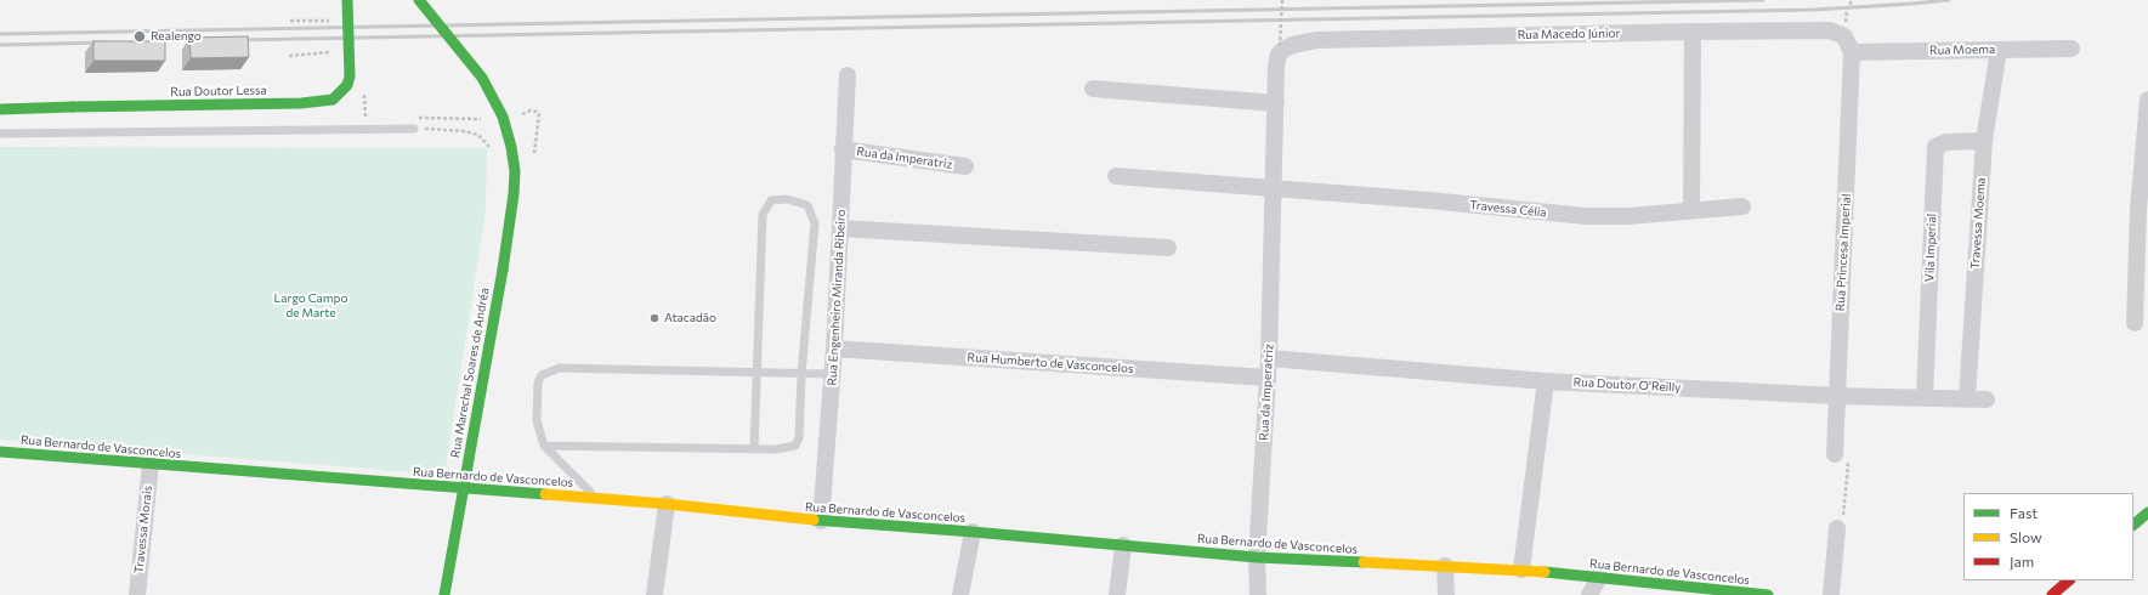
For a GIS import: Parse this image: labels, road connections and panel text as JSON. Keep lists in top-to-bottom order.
{
  "streets": {
    "main road": ["Rua Doutor Lessa", "Rua Marechal Soares de Andréa", "Rua Bernardo de Vasconcelos"],
    "street": [
      "Rua Macedo Júnior",
      "Rua Moema",
      "Rua da Imperatriz",
      "Travessa Célia",
      "Travessa Moema",
      "Vila Imperial",
      "Rua Princesa Imperial",
      "Rua Engenheiro Miranda Ribeiro",
      "Rua Humberto de Vasconcelos",
      "Rua Doutor O'Reilly",
      "Travessa Morais"
    ]
  },
  "crossings": [
    ["Rua Macedo Júnior", "Rua da Imperatriz"],
    ["Rua Moema", "Travessa Moema"],
    ["Rua Moema", "Rua Princesa Imperial"],
    ["Rua da Imperatriz", "Travessa Célia"],
    ["Rua da Imperatriz", "Rua Engenheiro Miranda Ribeiro"],
    ["Rua da Imperatriz", "Rua Humberto de Vasconcelos"],
    ["Rua da Imperatriz", "Rua Doutor O'Reilly"],
    ["Rua da Imperatriz", "Rua Bernardo de Vasconcelos"],
    ["Travessa Moema", "Vila Imperial"],
    ["Travessa Moema", "Rua Doutor O'Reilly"],
    ["Vila Imperial", "Rua Doutor O'Reilly"],
    ["Rua Princesa Imperial", "Rua Doutor O'Reilly"],
    ["Rua Engenheiro Miranda Ribeiro", "Rua Humberto de Vasconcelos"],
    ["Rua Engenheiro Miranda Ribeiro", "Rua Bernardo de Vasconcelos"],
    ["Rua Marechal Soares de Andréa", "Rua Bernardo de Vasconcelos"],
    ["Rua Bernardo de Vasconcelos", "Travessa Morais"]
  ],
  "parks": ["Largo Campo de Marte"],
  "places": ["Realengo", "Atacadão"],
  "legend": ["Fast", "Slow", "Jam"]
}
